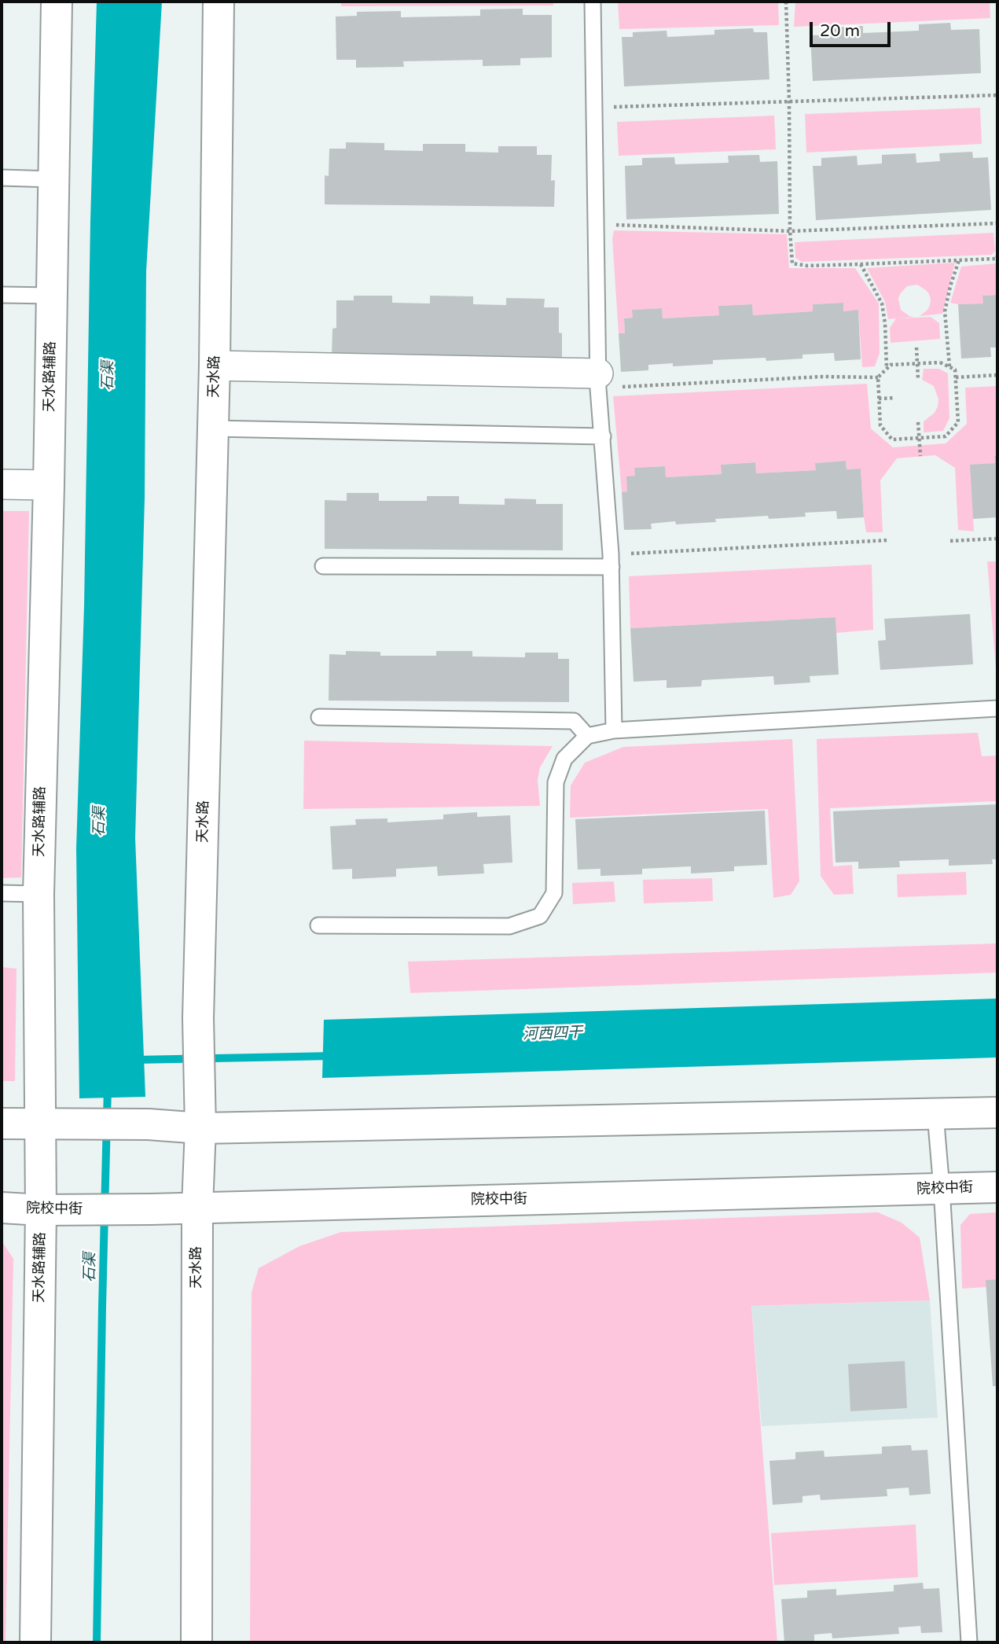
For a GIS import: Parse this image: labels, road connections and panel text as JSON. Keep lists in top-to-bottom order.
{
  "streets": {
    "street": ["天水路辅路", "天水路", "院校中街"]
  },
  "crossings": [
    ["天水路辅路", "院校中街"],
    ["天水路", "院校中街"]
  ],
  "water": ["石渠", "河西四干"],
  "scale_bar": "20 m"
}
